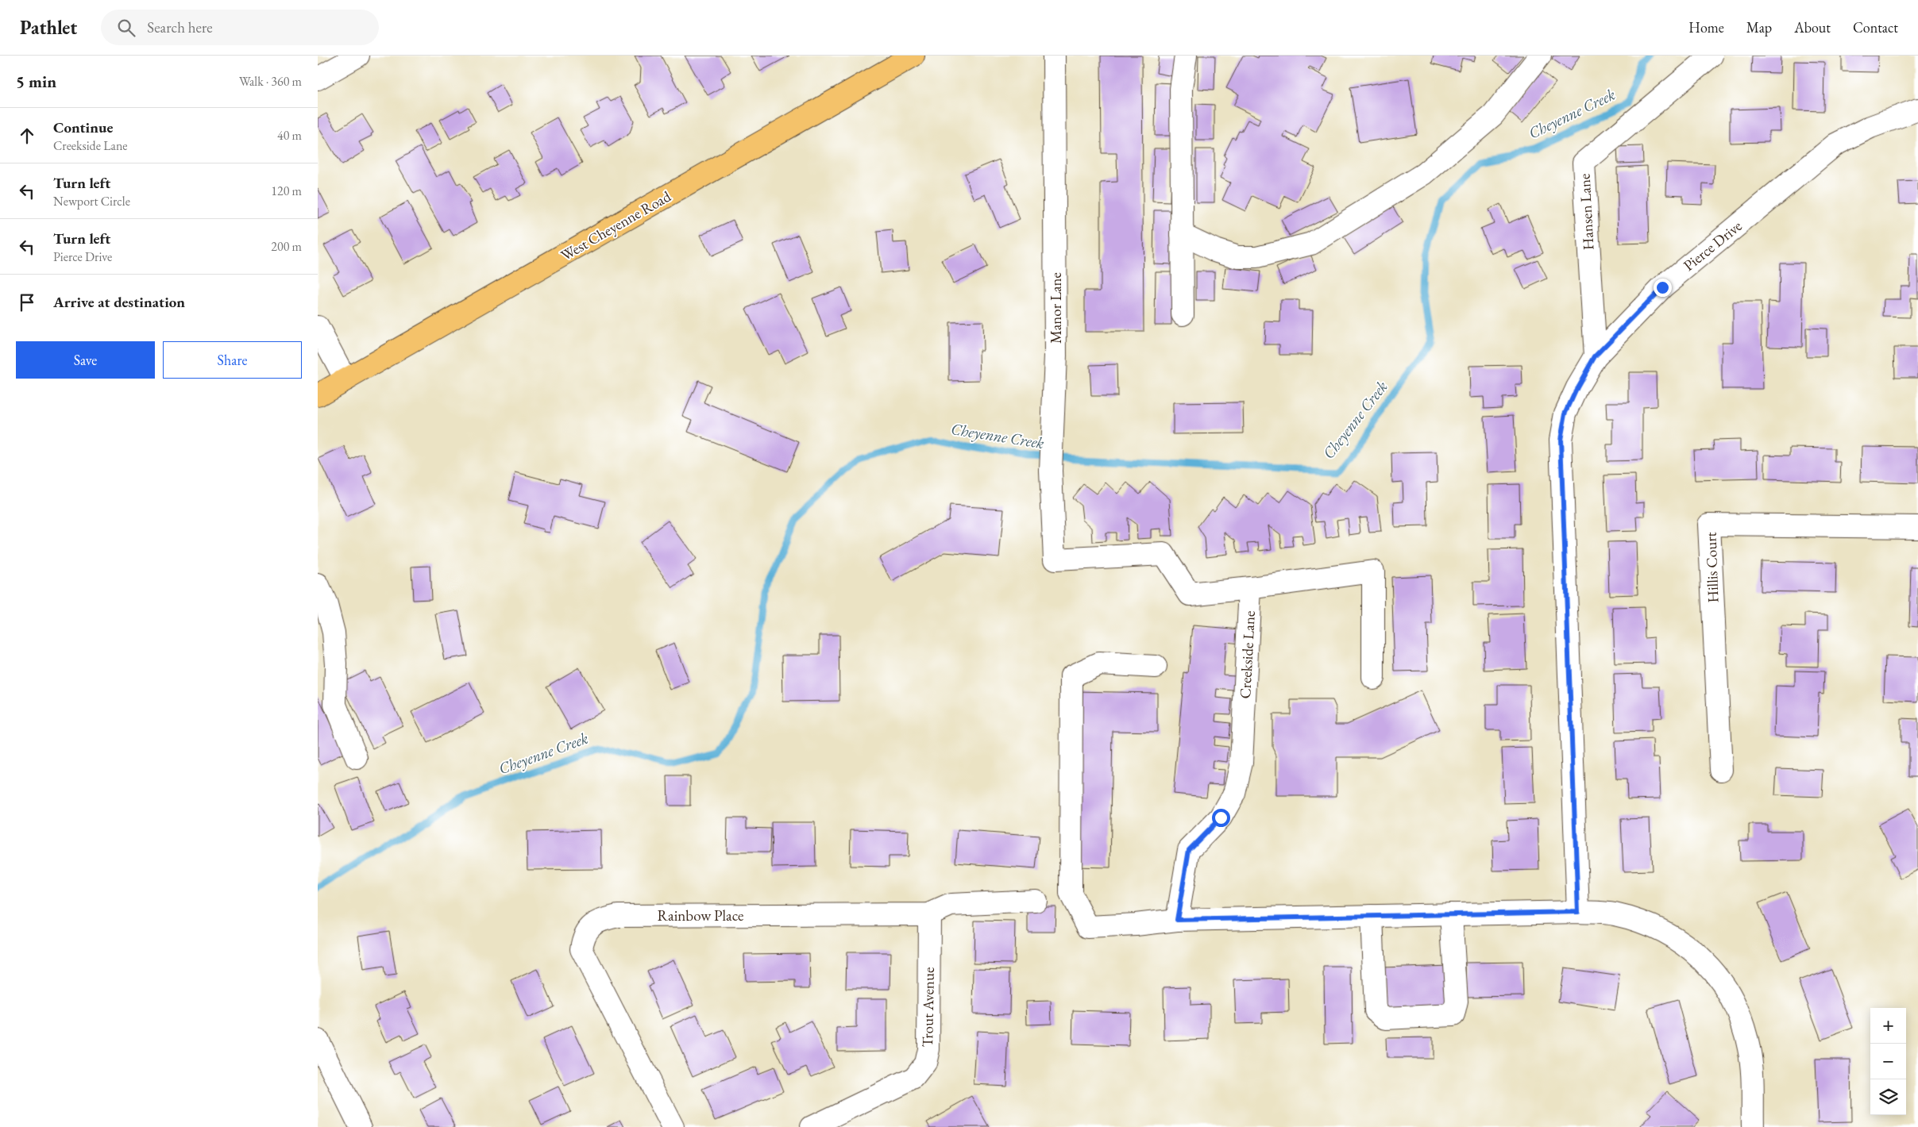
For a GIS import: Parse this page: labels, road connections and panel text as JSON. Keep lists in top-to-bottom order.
{
  "streets": {
    "main road": ["West Cheyenne Road"],
    "street": [
      "Hansen Lane",
      "Pierce Drive",
      "Manor Lane",
      "Hillis Court",
      "Creekside Lane",
      "Rainbow Place",
      "Trout Avenue"
    ]
  },
  "crossings": [
    ["Hansen Lane", "Pierce Drive"],
    ["Manor Lane", "Creekside Lane"],
    ["Rainbow Place", "Trout Avenue"]
  ],
  "water": ["Cheyenne Creek"],
  "page": {
    "header": "Pathlet",
    "search": "Search here",
    "nav": [
      "Home",
      "Map",
      "About",
      "Contact"
    ],
    "heading": ["5 min", "Walk · 360 m"],
    "list": [
      ["Continue", "Creekside Lane", "40 m"],
      ["Turn left", "Newport Circle", "120 m"],
      ["Turn left", "Pierce Drive", "200 m"],
      "Arrive at destination"
    ],
    "buttons": ["Save", "Share"],
    "map_buttons": ["+", "−"]
  }
}
